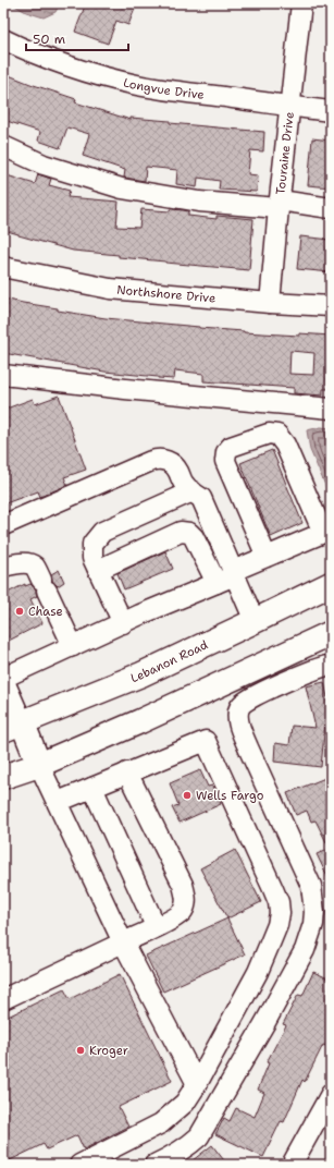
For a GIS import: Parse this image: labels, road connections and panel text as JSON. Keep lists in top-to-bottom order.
{
  "streets": {
    "main road": ["Lebanon Road"],
    "street": ["Longvue Drive", "Touraine Drive", "Northshore Drive"]
  },
  "crossings": [
    ["Longvue Drive", "Touraine Drive"],
    ["Touraine Drive", "Northshore Drive"]
  ],
  "places": ["Chase", "Wells Fargo", "Kroger"],
  "scale_bar": "50 m"
}
